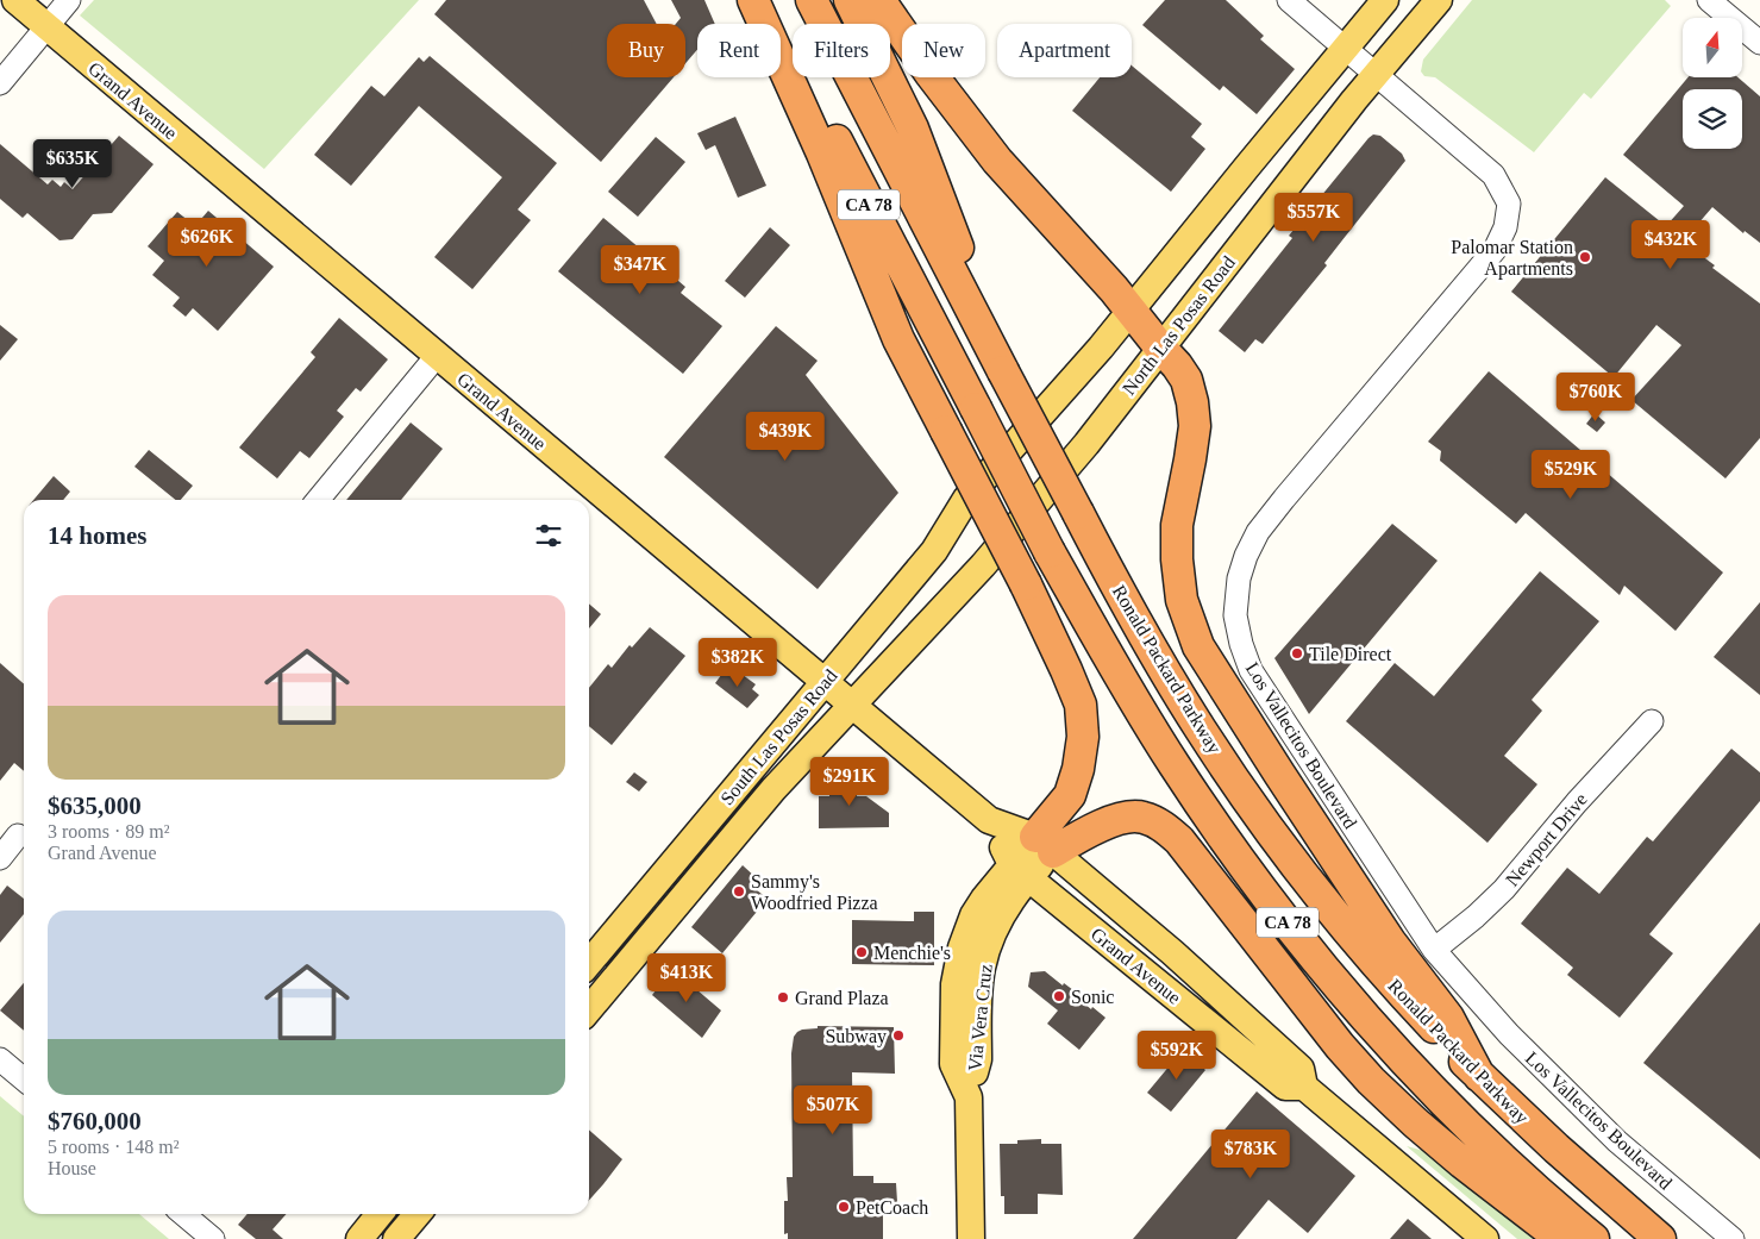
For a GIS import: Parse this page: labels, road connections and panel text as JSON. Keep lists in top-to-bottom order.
{
  "streets": {
    "highway": ["CA 78", "Ronald Packard Parkway"],
    "main road": [
      "Grand Avenue",
      "North Las Posas Road",
      "South Las Posas Road",
      "Via Vera Cruz"
    ],
    "street": ["Los Vallecitos Boulevard", "Newport Drive"]
  },
  "crossings": [
    ["Grand Avenue", "South Las Posas Road"],
    ["Grand Avenue", "Via Vera Cruz"],
    ["North Las Posas Road", "South Las Posas Road"],
    ["North Las Posas Road", "Los Vallecitos Boulevard"],
    ["Los Vallecitos Boulevard", "Newport Drive"]
  ],
  "places": [
    "Palomar Station Apartments",
    "Tile Direct",
    "Sammy's Woodfried Pizza",
    "Menchie's",
    "Sonic",
    "Grand Plaza",
    "Subway",
    "PetCoach"
  ],
  "north": "top",
  "page": {
    "chip": [
      "Buy",
      "Rent",
      "Filters",
      "New",
      "Apartment"
    ],
    "price": [
      "$635K",
      "$557K",
      "$626K",
      "$432K",
      "$347K",
      "$760K",
      "$439K",
      "$529K",
      "$382K",
      "$291K",
      "$413K",
      "$592K",
      "$507K",
      "$783K"
    ],
    "heading": "14 homes",
    "list": [
      {
        "name": "$635,000",
        "note": "3 rooms · 89 m² · Grand Avenue"
      },
      {
        "name": "$760,000",
        "note": "5 rooms · 148 m² · House"
      }
    ]
  }
}
